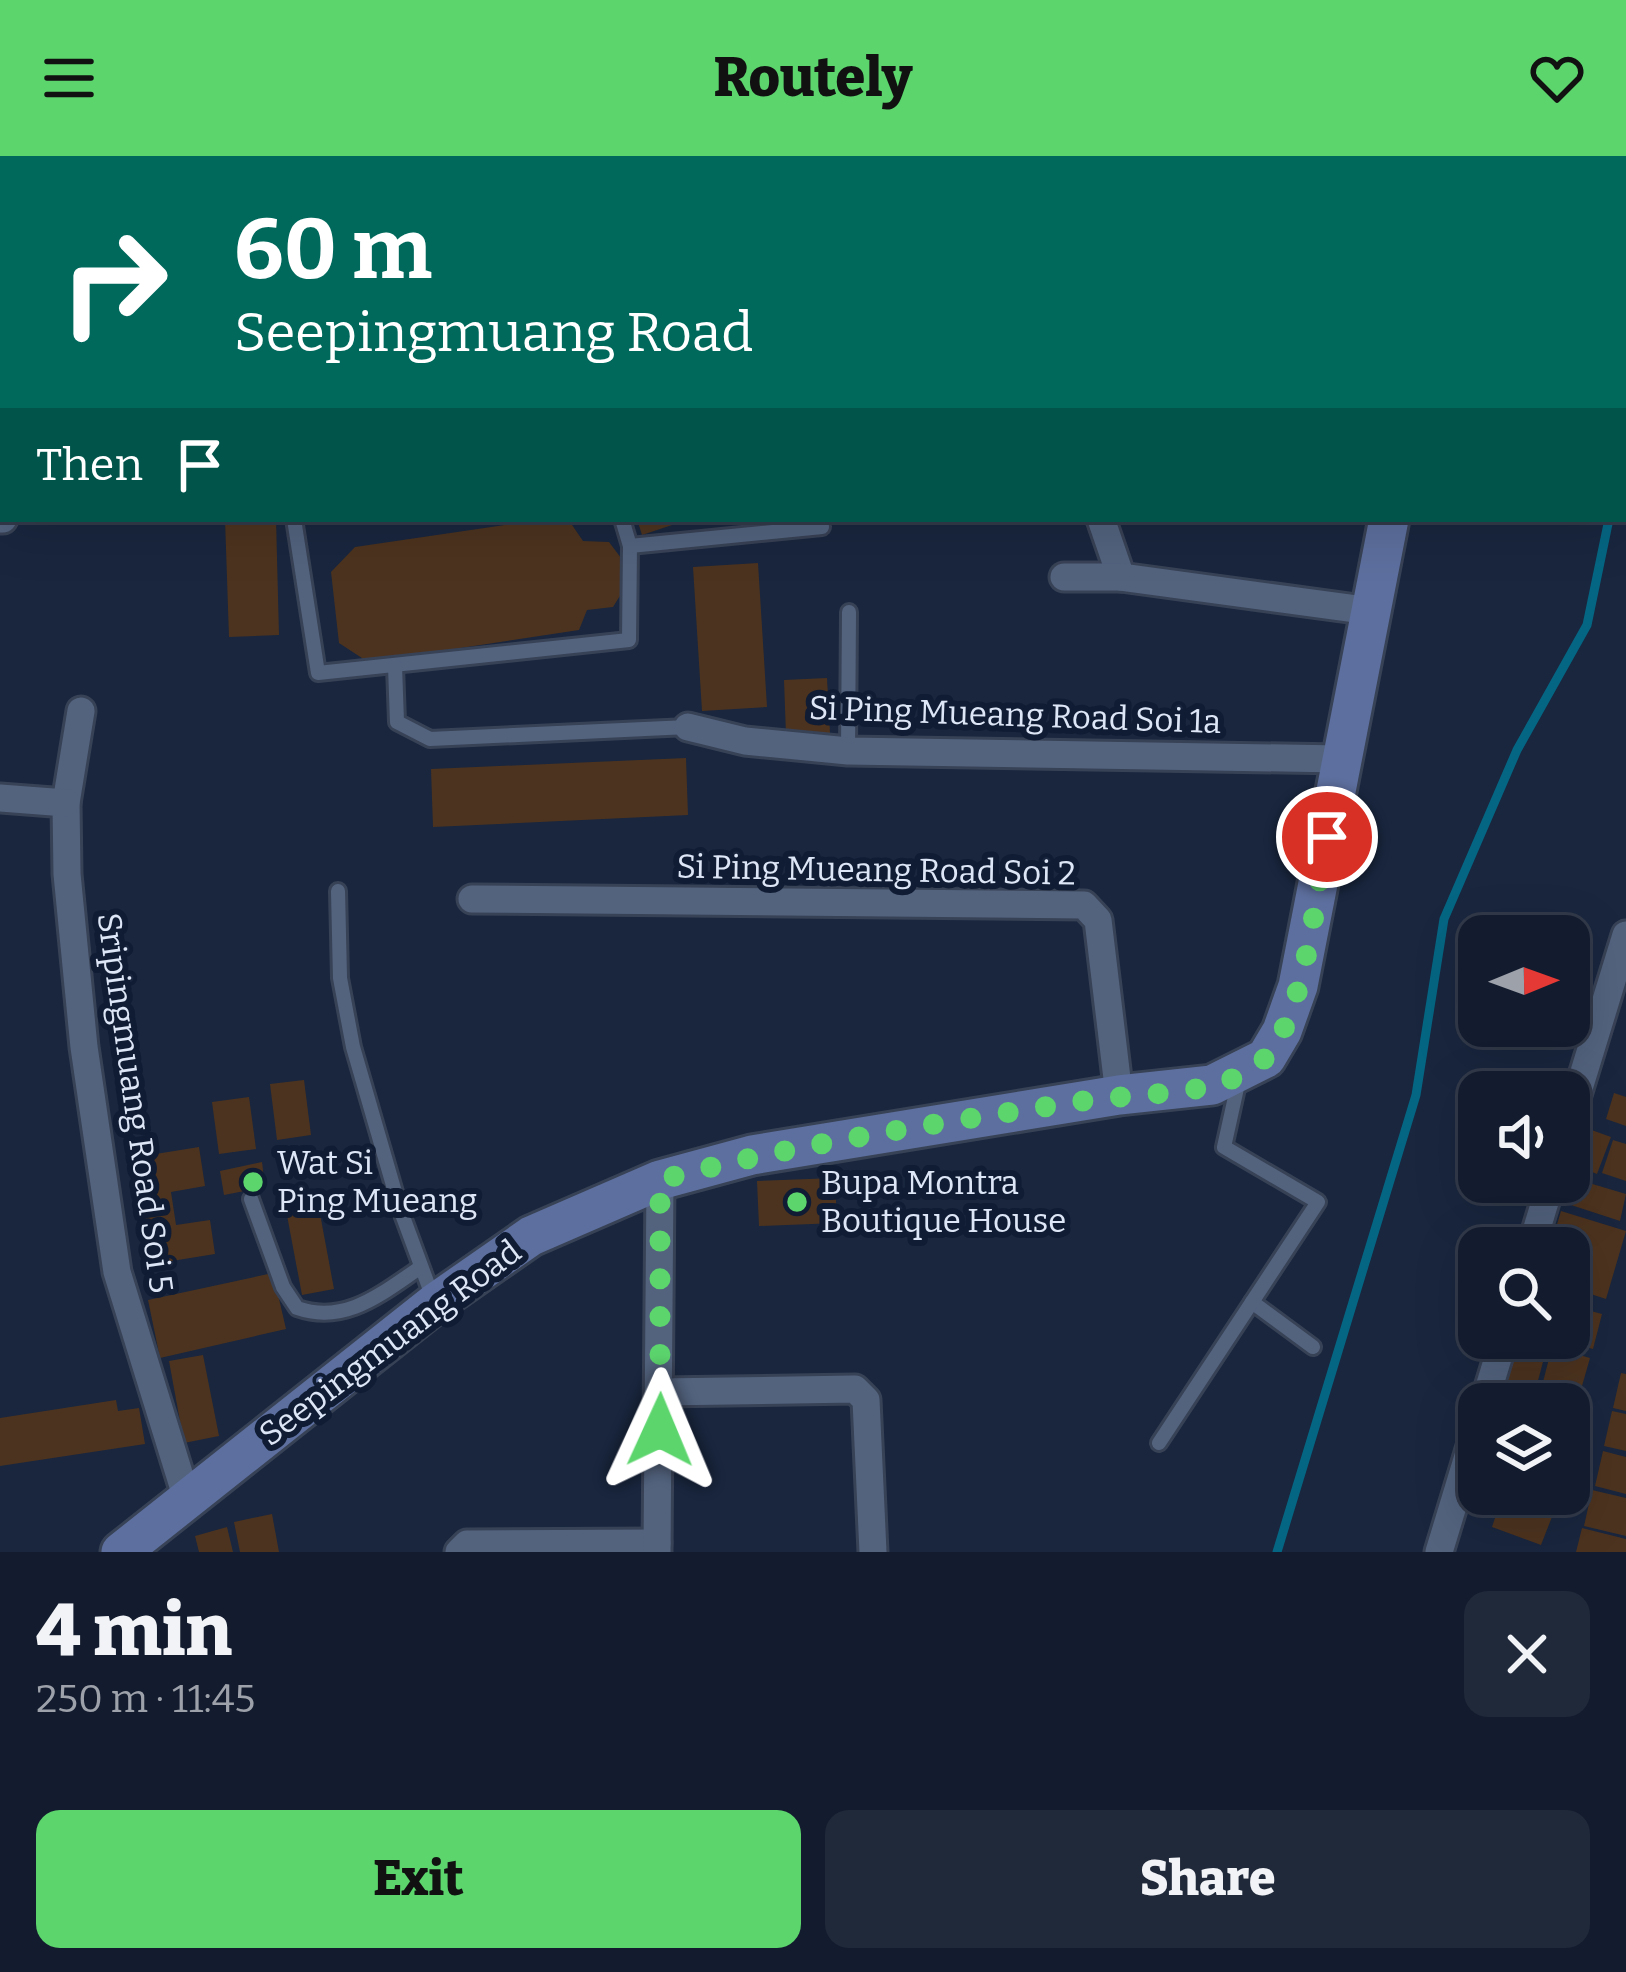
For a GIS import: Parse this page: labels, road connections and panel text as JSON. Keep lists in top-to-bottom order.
{
  "streets": {
    "street": [
      "Si Ping Mueang Road Soi 1a",
      "Si Ping Mueang Road Soi 2",
      "Sripingmuang Road Soi 5",
      "Seepingmuang Road"
    ]
  },
  "crossings": [
    ["Si Ping Mueang Road Soi 2", "Seepingmuang Road"],
    ["Sripingmuang Road Soi 5", "Seepingmuang Road"]
  ],
  "places": ["Wat Si Ping Mueang", "Bupa Montra Boutique House"],
  "north": "right",
  "page": {
    "header": "Routely",
    "turn": ["60 m", "Seepingmuang Road"],
    "then": "Then",
    "heading": ["4 min", "250 m · 11:45"],
    "buttons": ["Exit", "Share"]
  }
}
